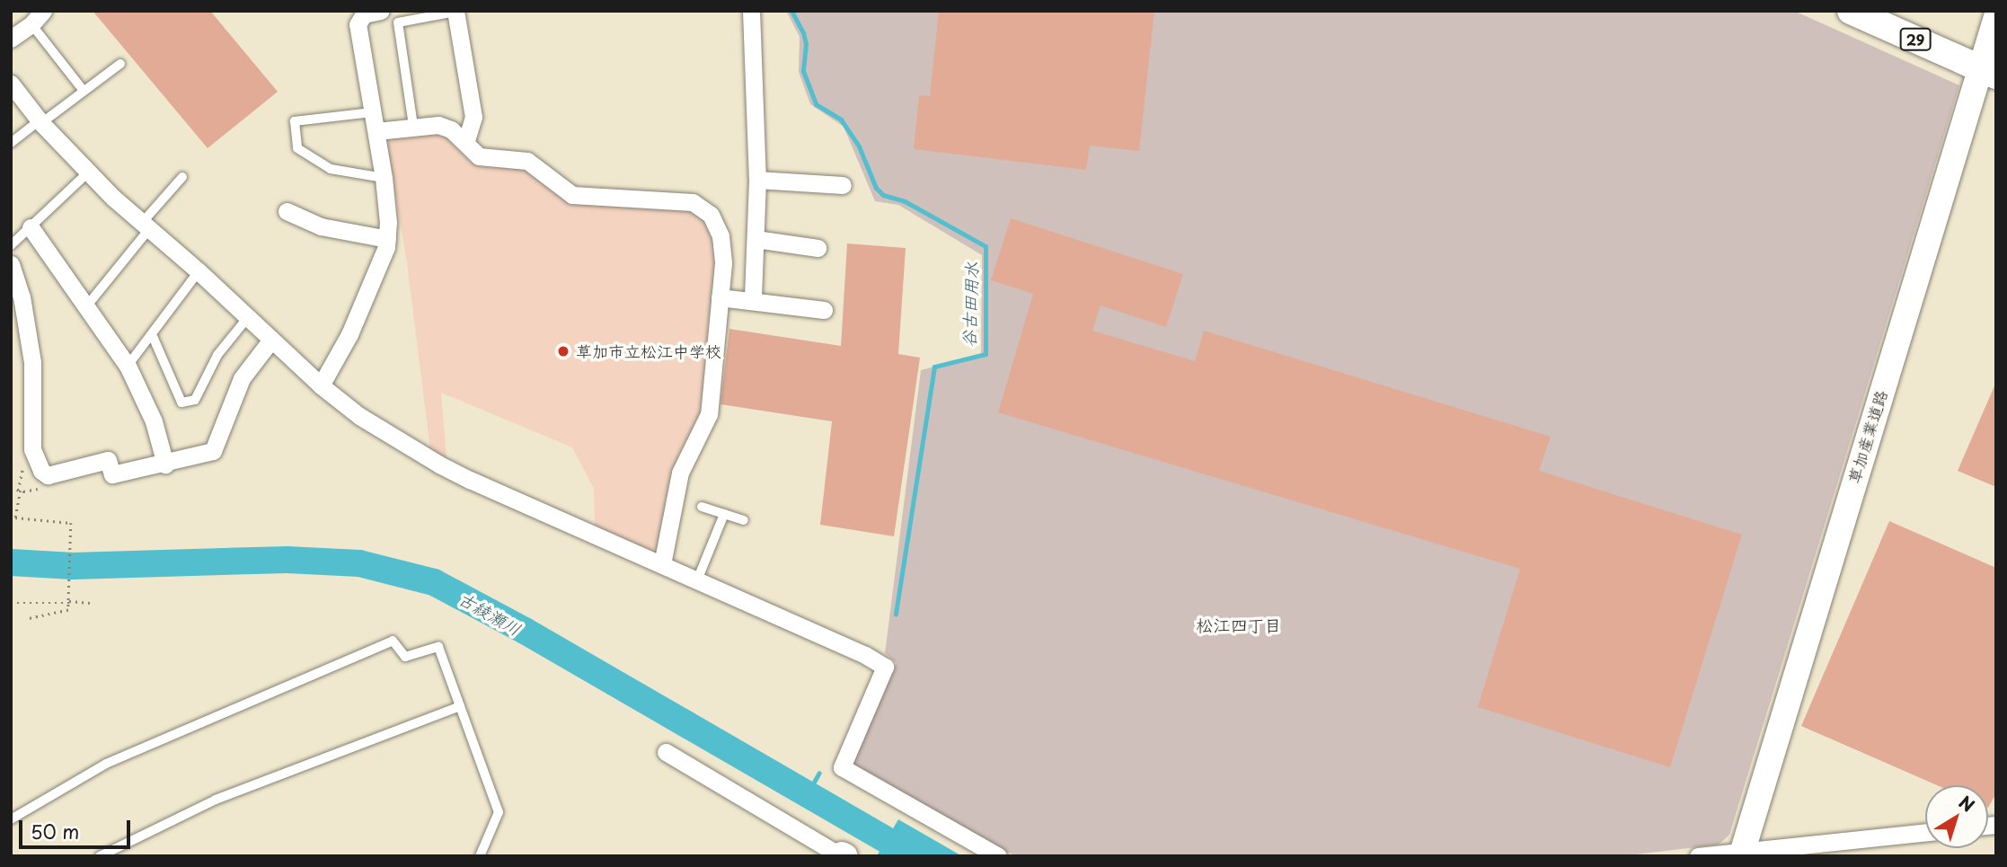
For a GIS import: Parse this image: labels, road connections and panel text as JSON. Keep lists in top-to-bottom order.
{
  "streets": {
    "main road": ["29", "草加産業道路"]
  },
  "crossings": [
    ["29", "草加産業道路"]
  ],
  "districts": ["松江四丁目"],
  "water": ["谷古田用水", "古綾瀬川"],
  "places": ["草加市立松江中学校"],
  "scale_bar": "50 m",
  "north": "top right"
}
